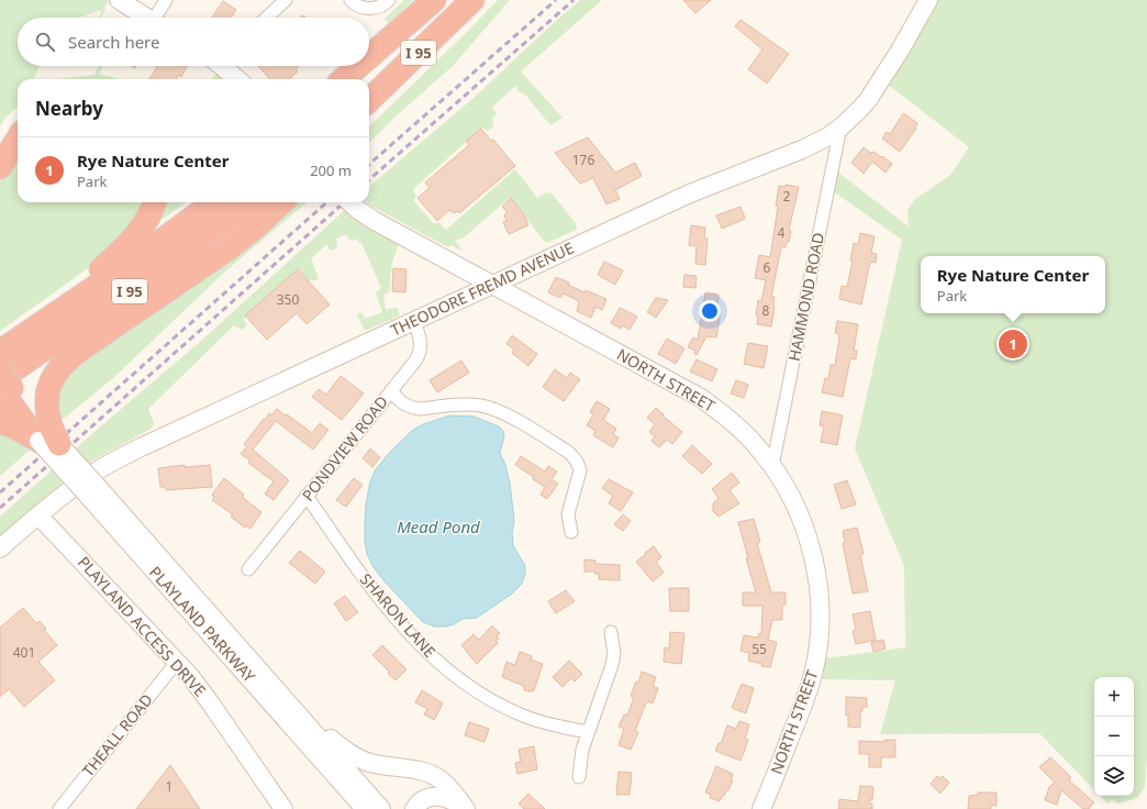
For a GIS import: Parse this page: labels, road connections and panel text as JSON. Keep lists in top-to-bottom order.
{
  "streets": {
    "highway": ["I 95"],
    "street": [
      "THEODORE FREMD AVENUE",
      "HAMMOND ROAD",
      "NORTH STREET",
      "PONDVIEW ROAD",
      "SHARON LANE",
      "PLAYLAND PARKWAY",
      "PLAYLAND ACCESS DRIVE",
      "THEALL ROAD"
    ]
  },
  "crossings": [
    ["THEODORE FREMD AVENUE", "HAMMOND ROAD"],
    ["THEODORE FREMD AVENUE", "NORTH STREET"],
    ["THEODORE FREMD AVENUE", "PONDVIEW ROAD"],
    ["THEODORE FREMD AVENUE", "PLAYLAND ACCESS DRIVE"],
    ["HAMMOND ROAD", "NORTH STREET"],
    ["PONDVIEW ROAD", "SHARON LANE"],
    ["PLAYLAND ACCESS DRIVE", "THEALL ROAD"]
  ],
  "water": ["Mead Pond"],
  "house_numbers": [
    "176",
    "2",
    "4",
    "6",
    "350",
    "8",
    "55",
    "401",
    "1"
  ],
  "page": {
    "search": "Search here",
    "heading": "Nearby",
    "list": [
      {
        "mark": "1",
        "name": "Rye Nature Center",
        "note": "Park",
        "value": "200 m"
      }
    ],
    "popup": ["Rye Nature Center", "Park"],
    "pins": "1",
    "map_buttons": ["+", "−"]
  }
}
